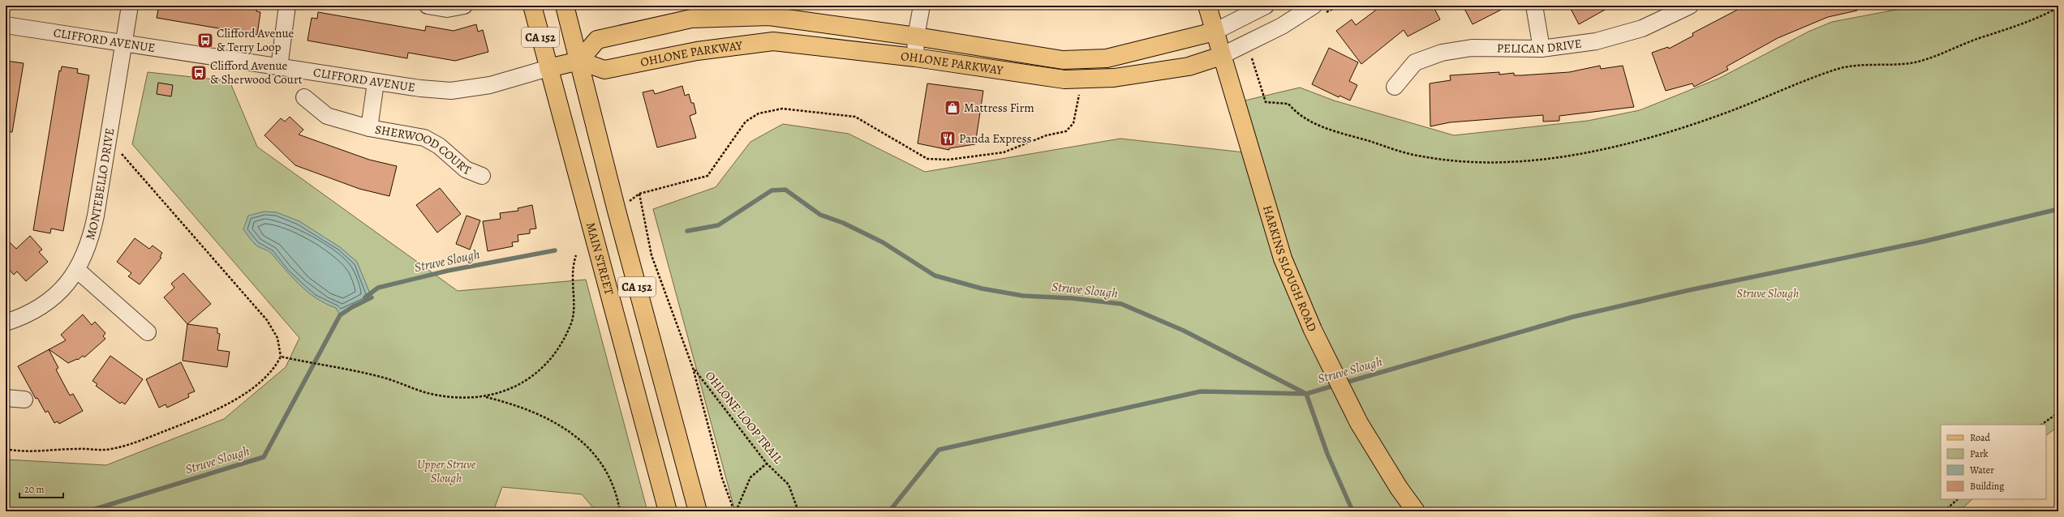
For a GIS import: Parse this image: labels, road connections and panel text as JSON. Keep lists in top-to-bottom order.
{
  "streets": {
    "main road": [
      "CA 152",
      "OHLONE PARKWAY",
      "MAIN STREET",
      "HARKINS SLOUGH ROAD"
    ],
    "street": [
      "CLIFFORD AVENUE",
      "PELICAN DRIVE",
      "SHERWOOD COURT",
      "MONTEBELLO DRIVE"
    ],
    "path": ["OHLONE LOOP TRAIL"]
  },
  "crossings": [
    ["CA 152", "OHLONE PARKWAY"],
    ["CLIFFORD AVENUE", "SHERWOOD COURT"],
    ["CLIFFORD AVENUE", "MONTEBELLO DRIVE"],
    ["CLIFFORD AVENUE", "MAIN STREET"],
    ["OHLONE PARKWAY", "HARKINS SLOUGH ROAD"]
  ],
  "water": ["Struve Slough"],
  "parks": ["Struve Slough", "Upper Struve Slough"],
  "places": {
    "bus stop": ["Clifford Avenue & Terry Loop", "Clifford Avenue & Sherwood Court"],
    "shop": ["Mattress Firm"],
    "restaurant": ["Panda Express"]
  },
  "legend": [
    "Road",
    "Park",
    "Water",
    "Building"
  ],
  "scale_bar": "20 m"
}
